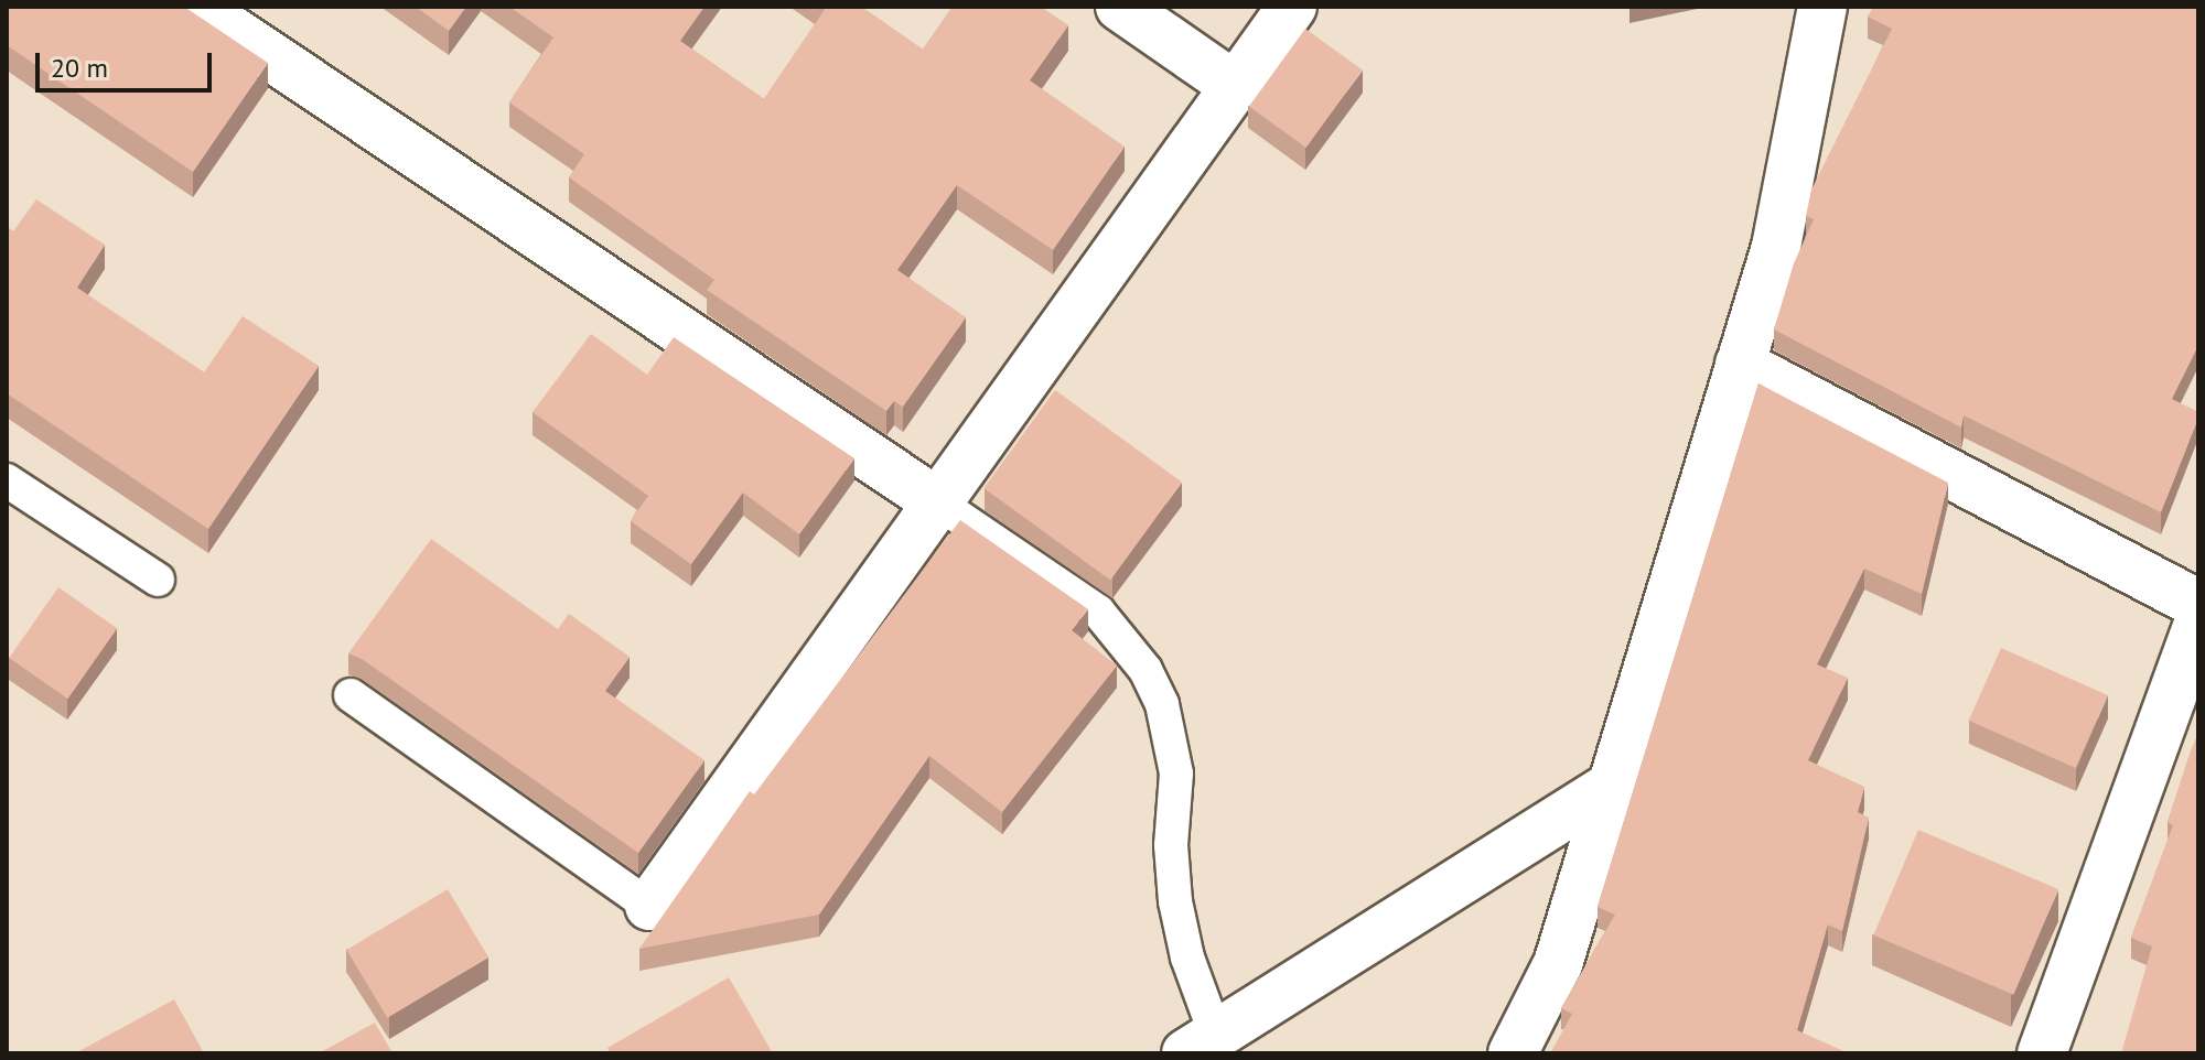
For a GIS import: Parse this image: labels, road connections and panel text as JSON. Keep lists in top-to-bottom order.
{
  "scale_bar": "20 m"
}
